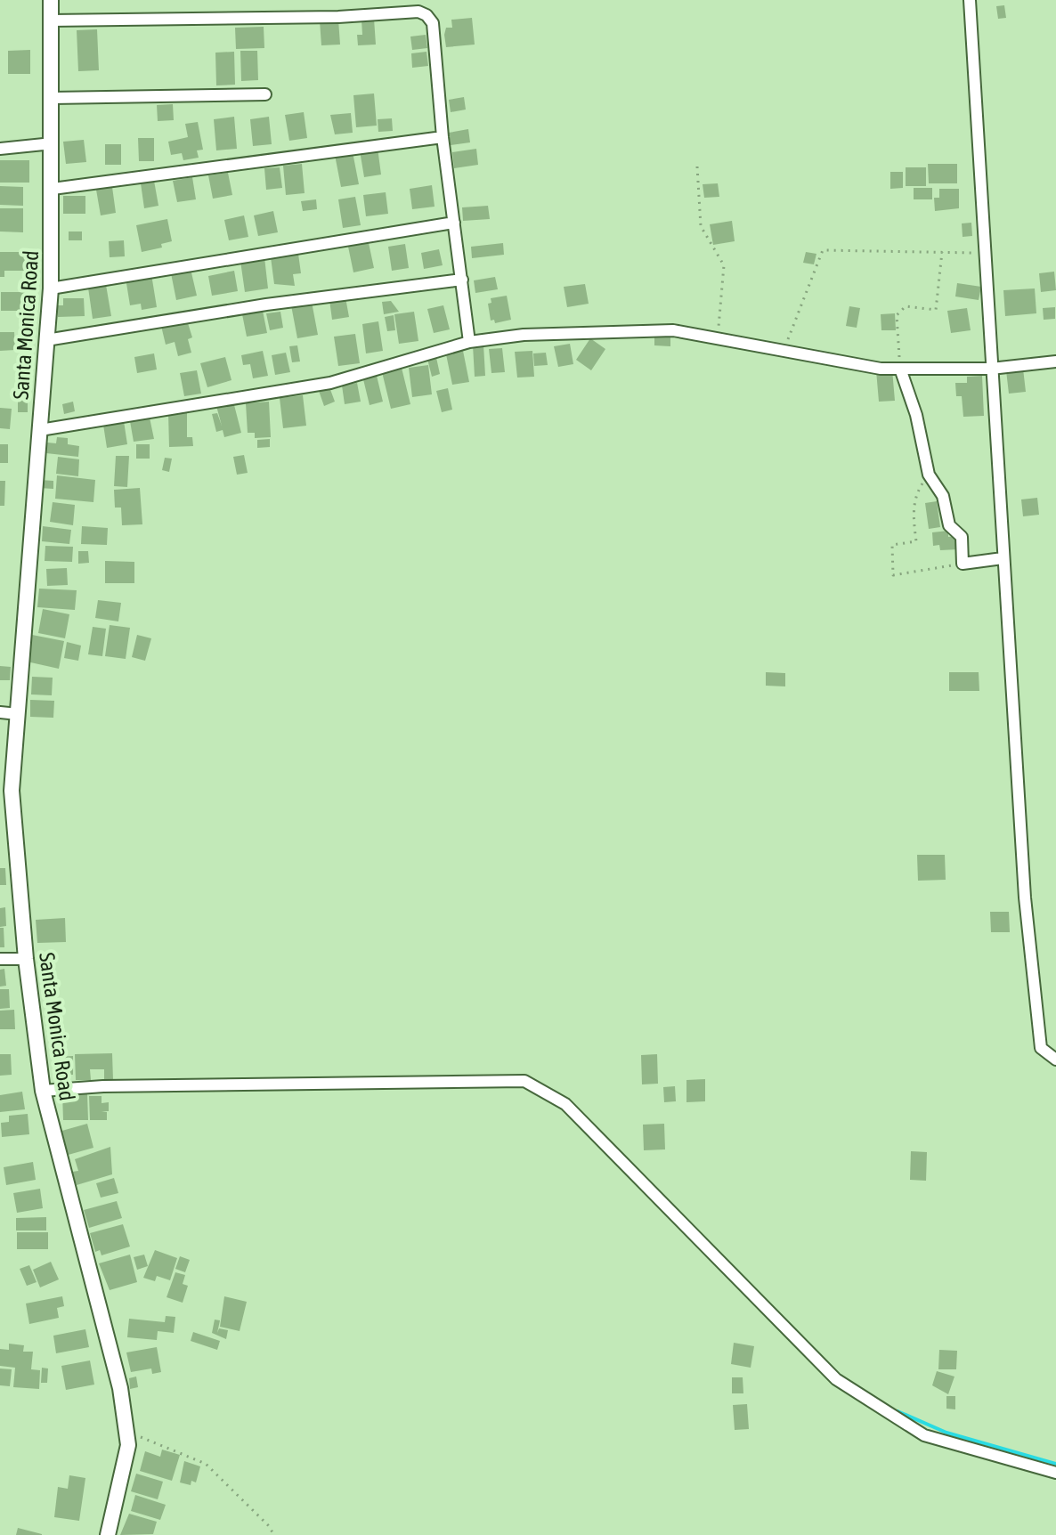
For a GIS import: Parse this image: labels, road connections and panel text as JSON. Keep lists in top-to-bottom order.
{
  "streets": {
    "street": ["Santa Monica Road"]
  }
}
